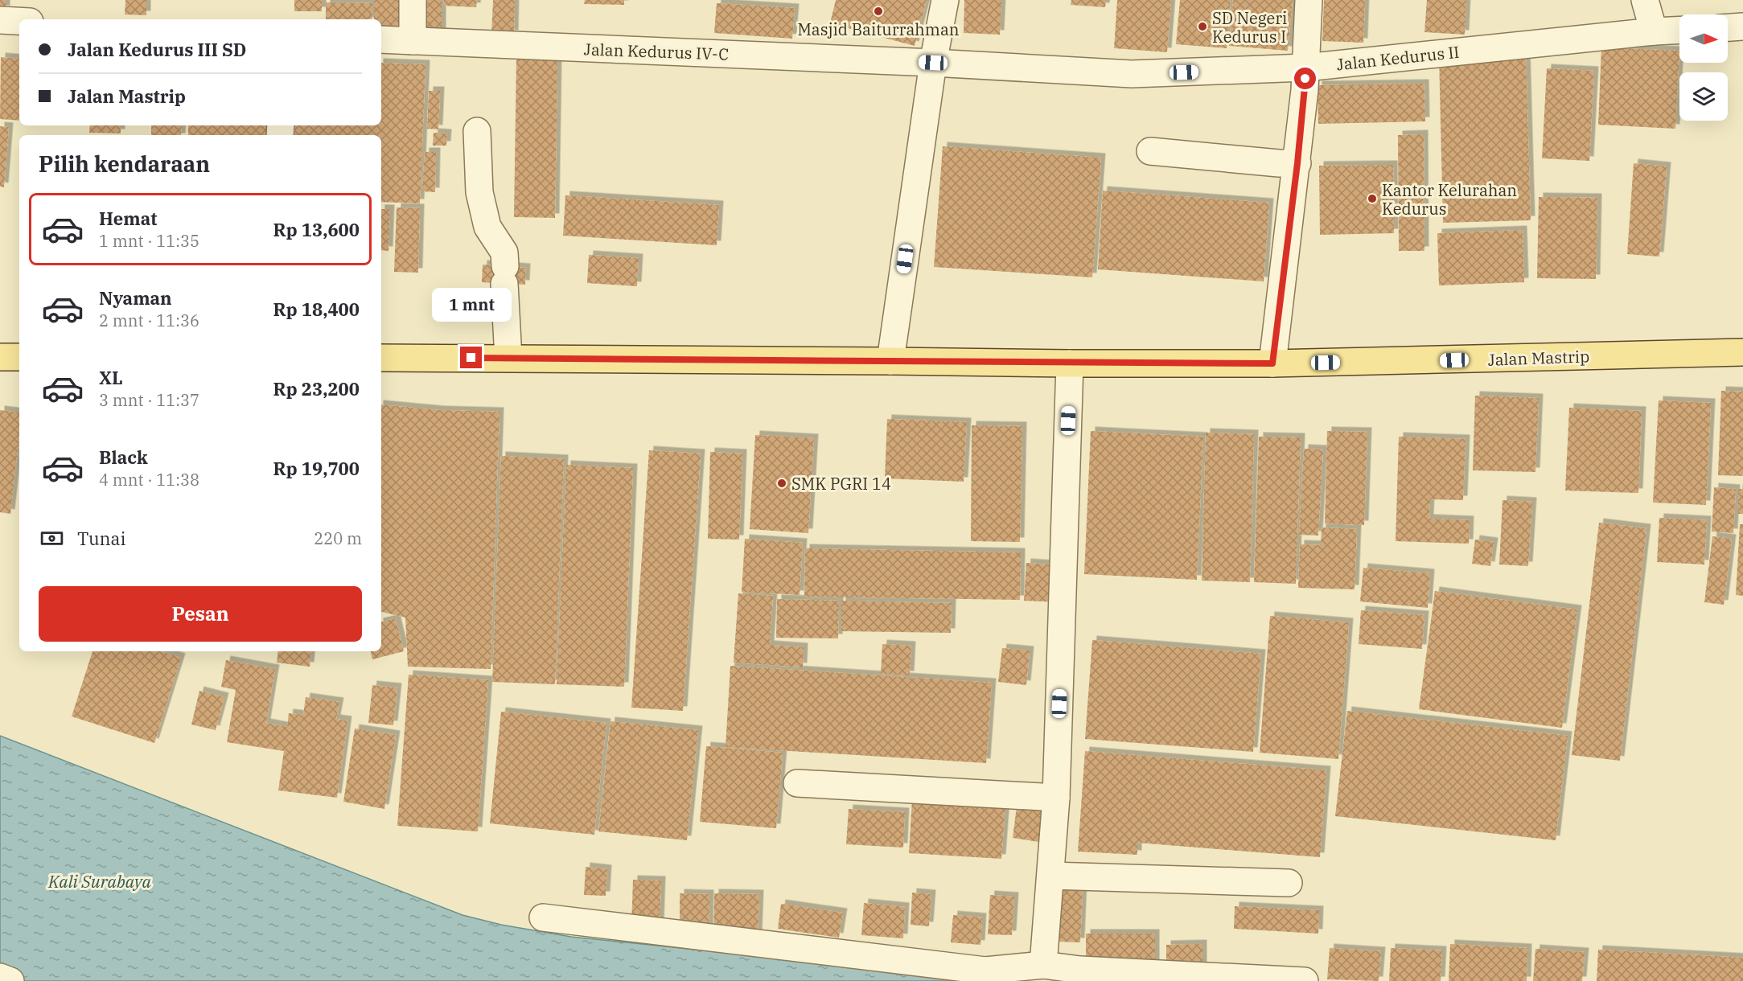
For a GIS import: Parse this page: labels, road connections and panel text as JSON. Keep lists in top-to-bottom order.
{
  "streets": {
    "main road": ["Jalan Mastrip"],
    "street": ["Jalan Kedurus IV-C", "Jalan Kedurus II"]
  },
  "crossings": [
    ["Jalan Kedurus IV-C", "Jalan Kedurus II"]
  ],
  "water": ["Kali Surabaya"],
  "places": [
    "Masjid Baiturrahman",
    "SD Negeri Kedurus I",
    "Kantor Kelurahan Kedurus",
    "SMK PGRI 14"
  ],
  "north": "right",
  "page": {
    "banner": ["Jalan Kedurus III SD", "Jalan Mastrip"],
    "heading": "Pilih kendaraan",
    "list": [
      {
        "name": "Hemat",
        "note": "1 mnt · 11:35",
        "value": "Rp 13,600"
      },
      {
        "name": "Nyaman",
        "note": "2 mnt · 11:36",
        "value": "Rp 18,400"
      },
      {
        "name": "XL",
        "note": "3 mnt · 11:37",
        "value": "Rp 23,200"
      },
      {
        "name": "Black",
        "note": "4 mnt · 11:38",
        "value": "Rp 19,700"
      }
    ],
    "bubble": "1 mnt",
    "pay": ["Tunai", "220 m"],
    "buttons": "Pesan"
  }
}
